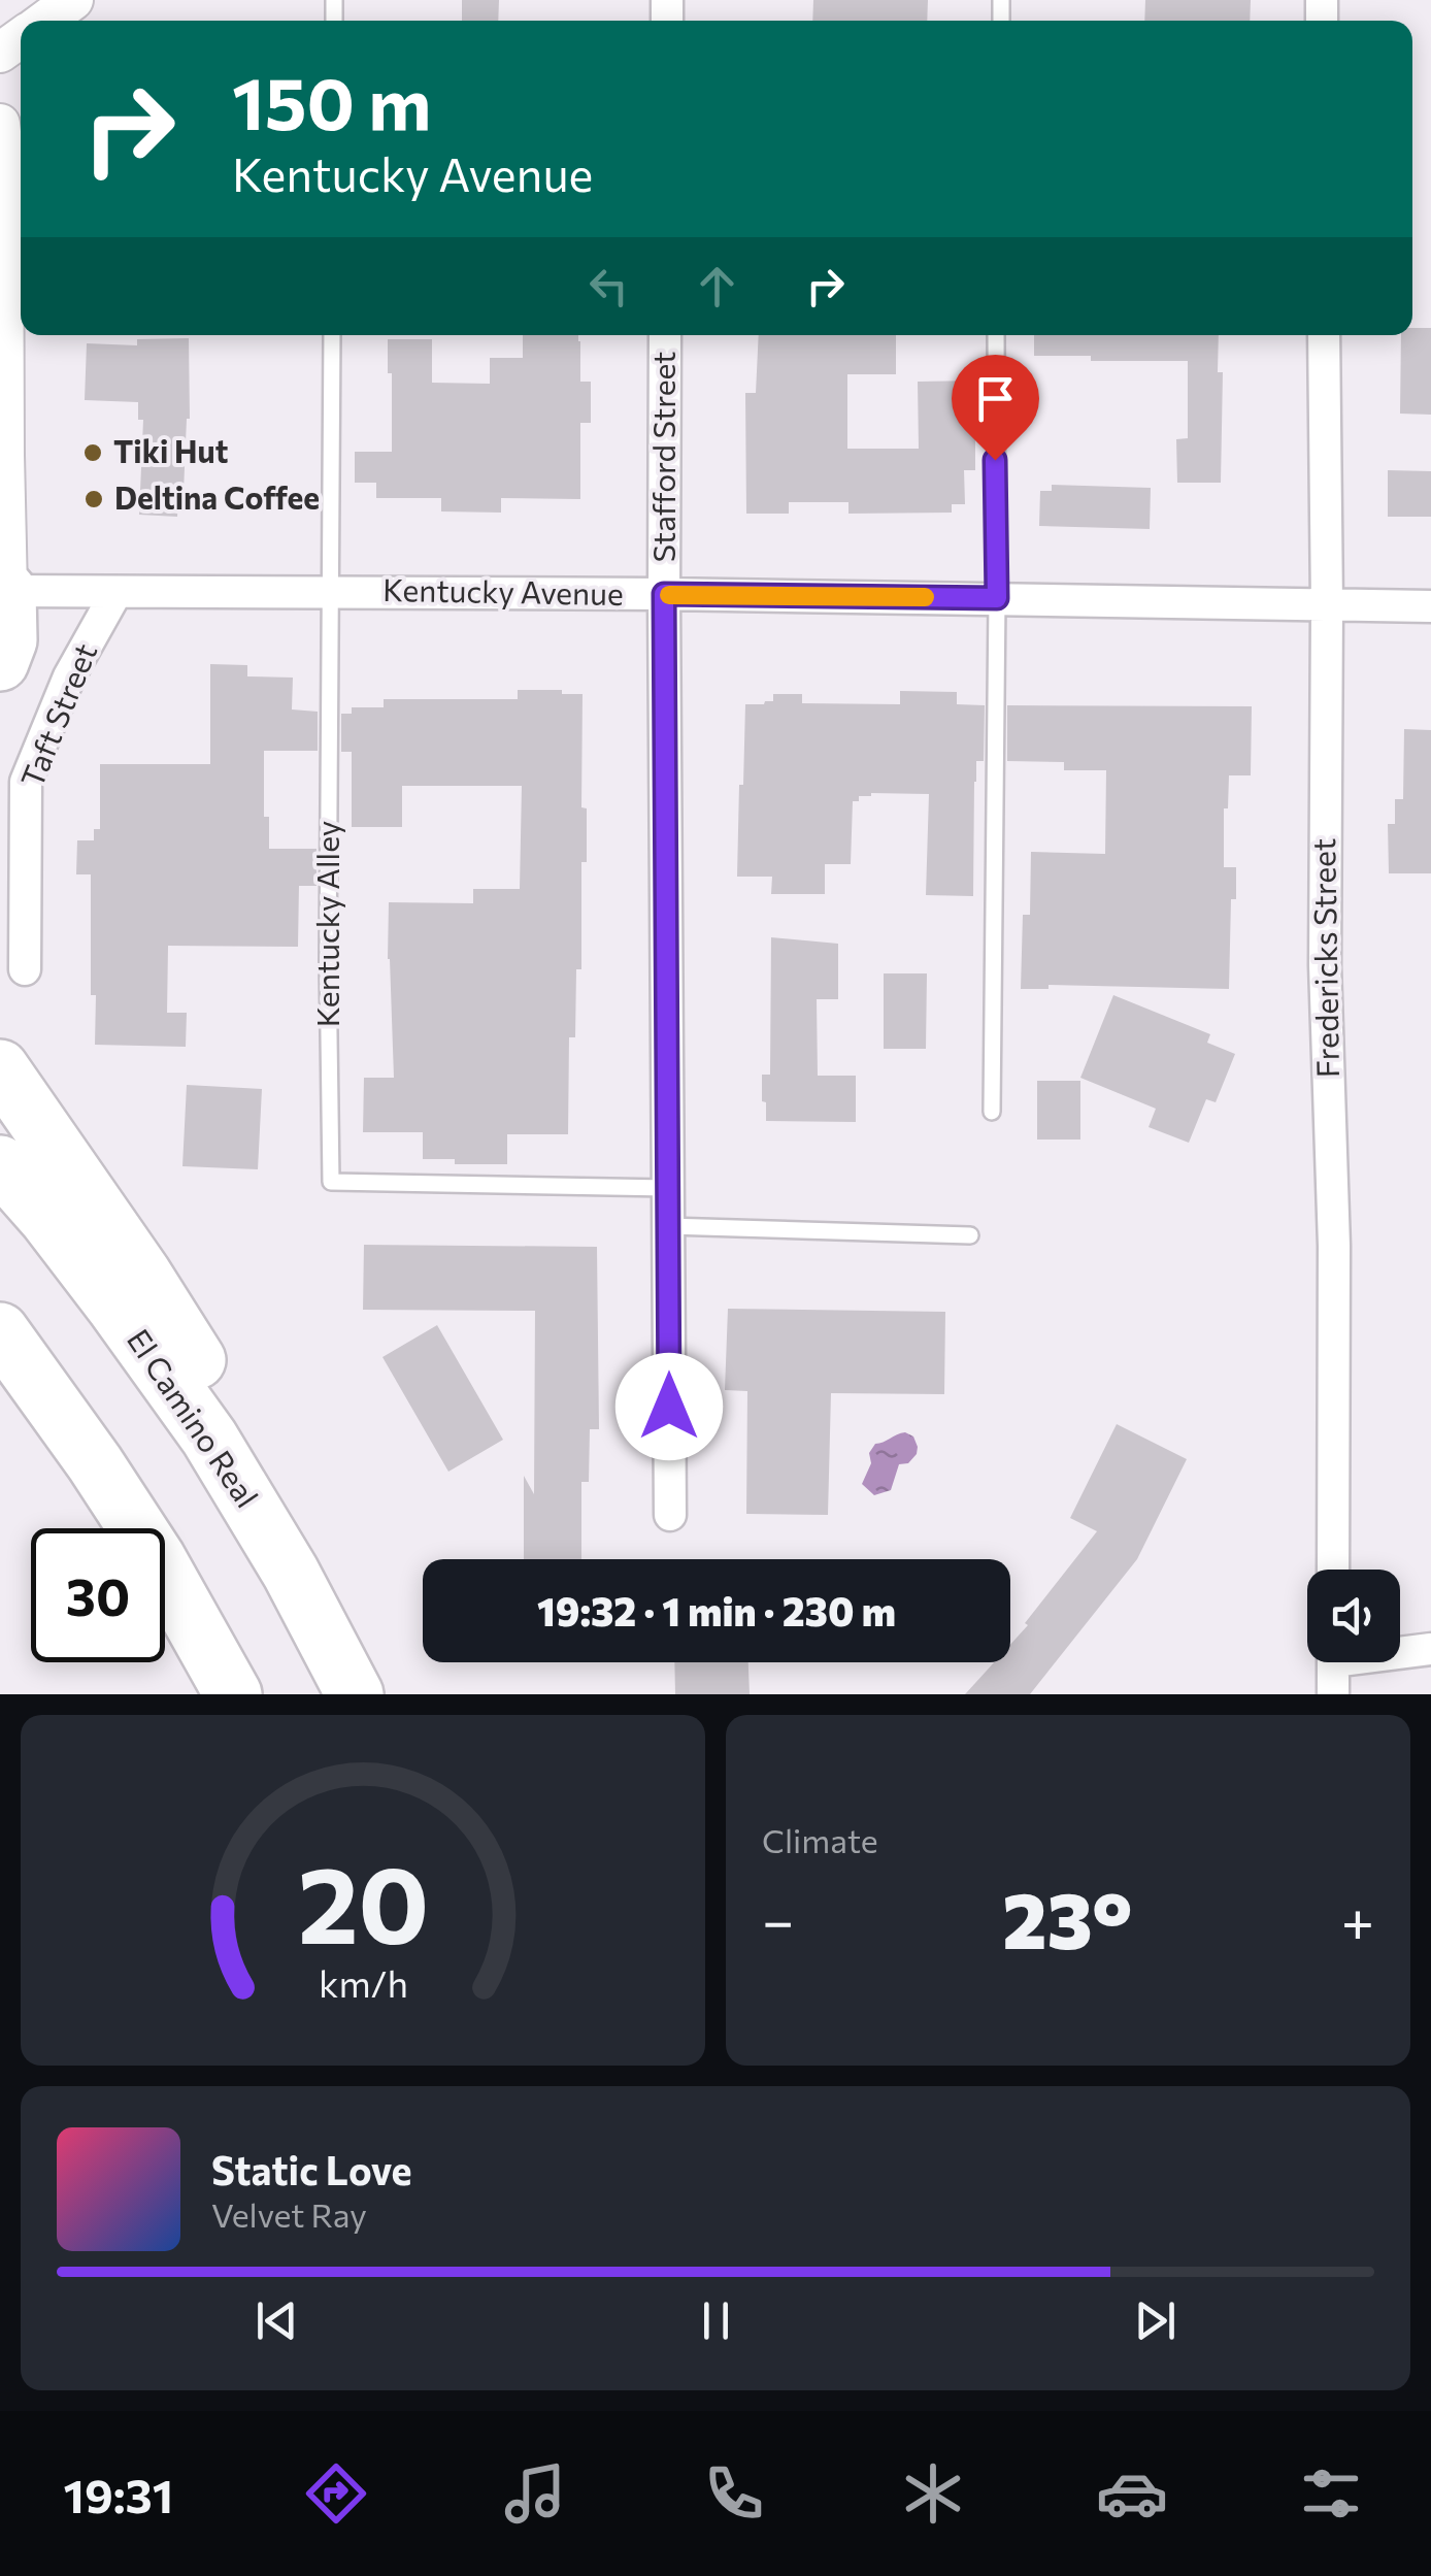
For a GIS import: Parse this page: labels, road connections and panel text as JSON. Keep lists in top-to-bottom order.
{
  "streets": {
    "highway": ["El Camino Real"],
    "street": [
      "Stafford Street",
      "Kentucky Avenue",
      "Taft Street",
      "Fredericks Street"
    ],
    "lane": ["Kentucky Alley"]
  },
  "crossings": [
    ["Stafford Street", "Kentucky Avenue"],
    ["Stafford Street", "Kentucky Alley"],
    ["Kentucky Avenue", "Taft Street"],
    ["Kentucky Avenue", "Kentucky Alley"],
    ["Kentucky Avenue", "Fredericks Street"]
  ],
  "places": ["Tiki Hut", "Deltina Coffee"],
  "page": {
    "turn": ["150 m", "Kentucky Avenue"],
    "limit": "30",
    "trip": "19:32 · 1 min · 230 m",
    "tile": "Climate",
    "heat": ["−", "23°", "+"],
    "song": ["Static Love", "Velvet Ray"],
    "tabs": "19:31",
    "gauge": ["20", "km/h"]
  }
}
